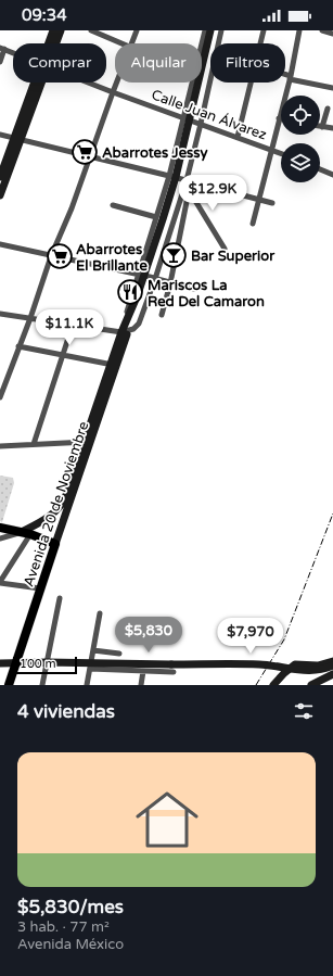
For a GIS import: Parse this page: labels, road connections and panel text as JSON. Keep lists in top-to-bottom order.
{
  "streets": {
    "main road": ["Avenida 20 de Noviembre"],
    "street": ["Calle Juan Álvarez"]
  },
  "crossings": [
    ["Calle Juan Álvarez", "Avenida 20 de Noviembre"]
  ],
  "places": {
    "supermarket": ["Abarrotes Jessy", "Abarrotes El Brillante"],
    "bar": ["Bar Superior"],
    "restaurant": ["Mariscos La Red Del Camaron"]
  },
  "scale_bar": "100 m",
  "page": {
    "status": "09:34",
    "chip": ["Comprar", "Alquilar", "Filtros"],
    "price": [
      "$12.9K",
      "$11.1K",
      "$5,830",
      "$7,970"
    ],
    "scale": "100 m",
    "heading": "4 viviendas",
    "list": [
      {
        "name": "$5,830/mes",
        "note": "3 hab. · 77 m² · Avenida México"
      }
    ]
  }
}
